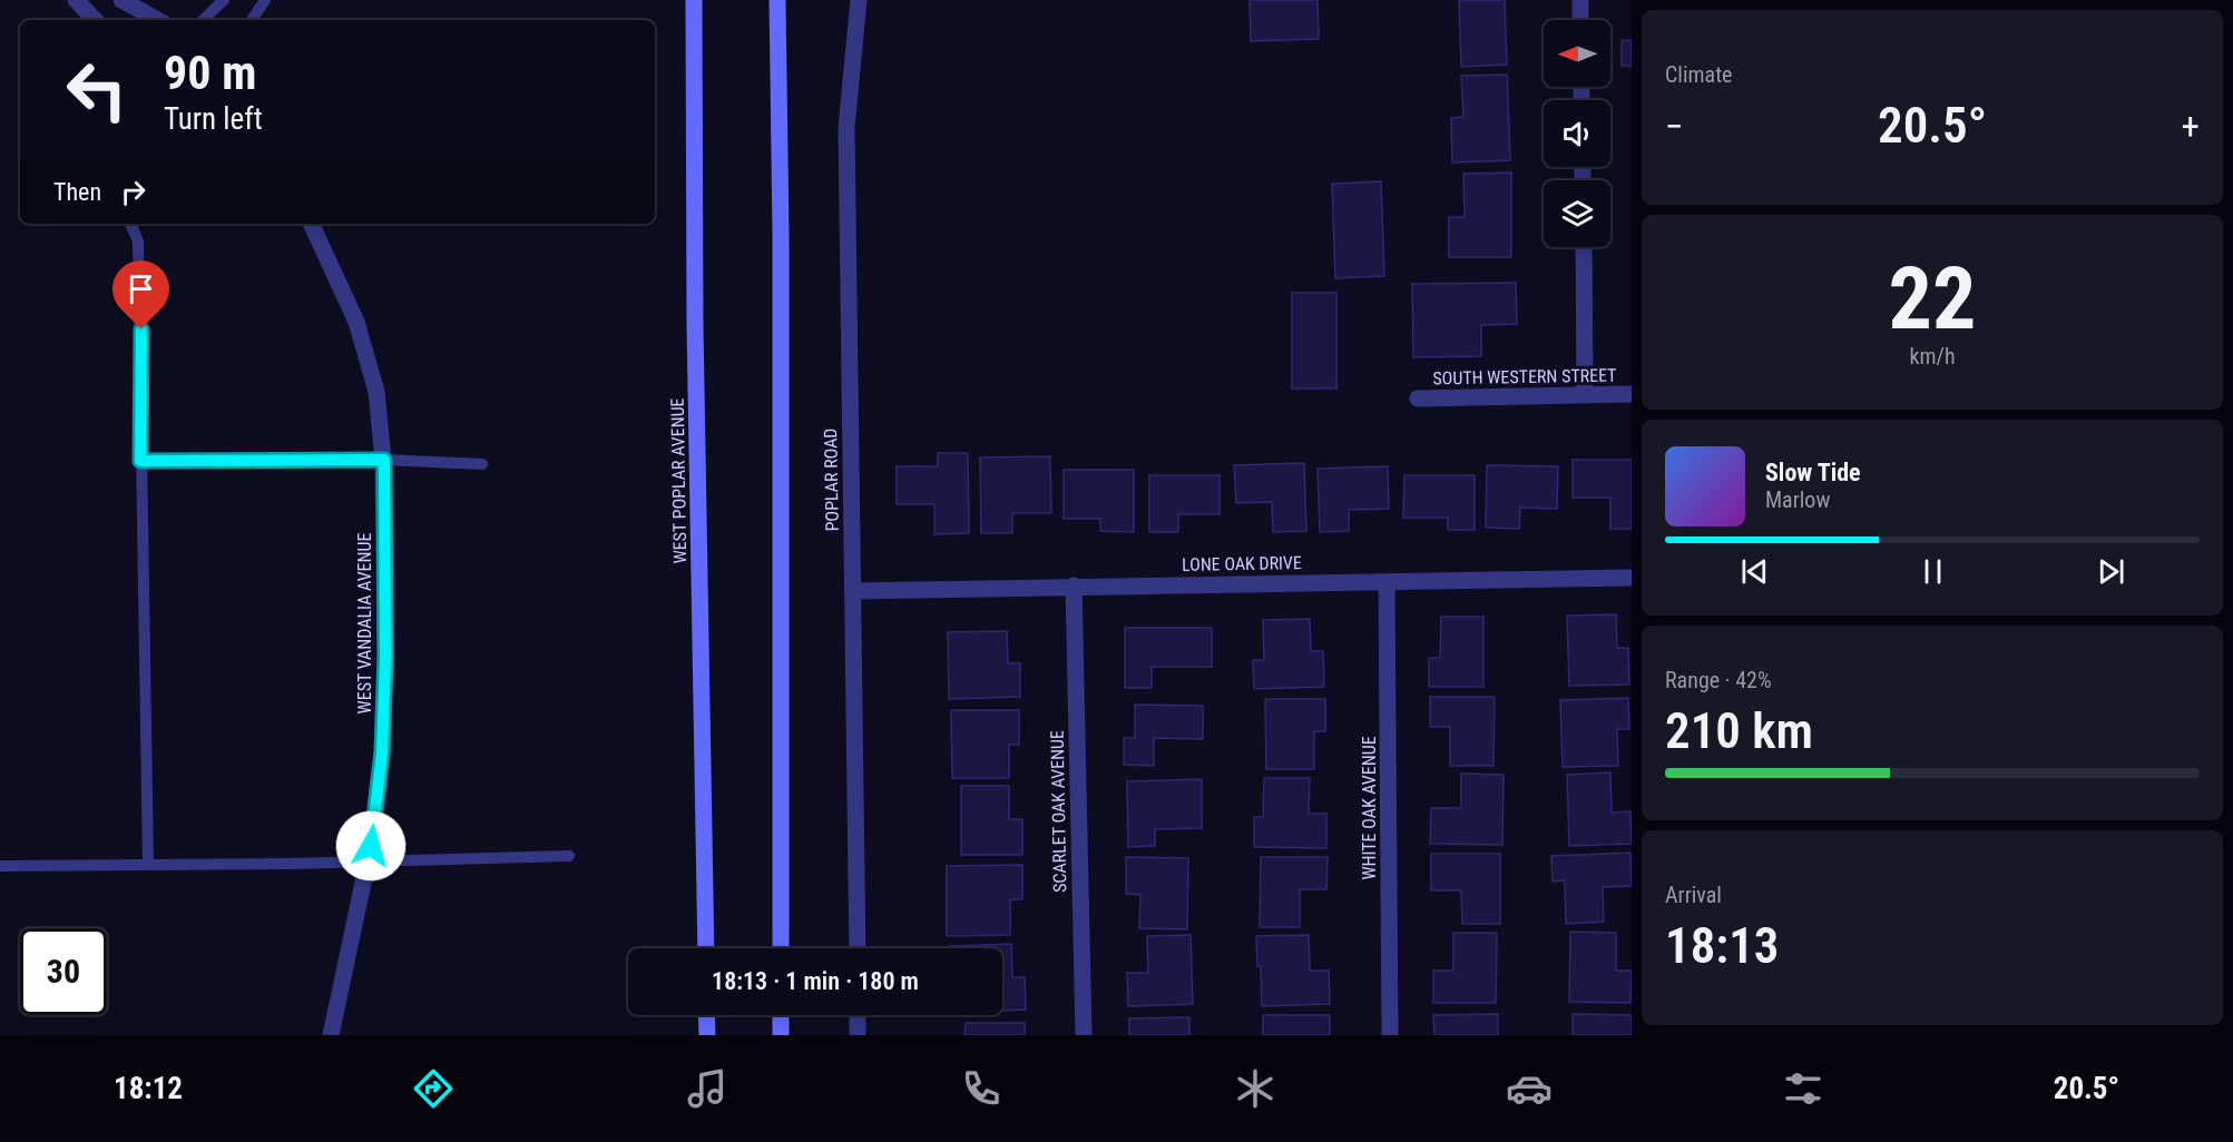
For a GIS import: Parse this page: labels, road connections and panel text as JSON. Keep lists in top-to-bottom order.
{
  "streets": {
    "main road": ["WEST POPLAR AVENUE"],
    "street": [
      "SOUTH WESTERN STREET",
      "POPLAR ROAD",
      "LONE OAK DRIVE",
      "WEST VANDALIA AVENUE",
      "WHITE OAK AVENUE",
      "SCARLET OAK AVENUE"
    ]
  },
  "crossings": [
    ["POPLAR ROAD", "LONE OAK DRIVE"],
    ["LONE OAK DRIVE", "WHITE OAK AVENUE"],
    ["LONE OAK DRIVE", "SCARLET OAK AVENUE"]
  ],
  "north": "left",
  "page": {
    "tile": [
      "Climate",
      ["22", "km/h"],
      ["Range · 42%", "210 km"],
      ["Arrival", "18:13"]
    ],
    "turn": ["90 m", "Turn left"],
    "heat": ["−", "20.5°", "+"],
    "then": "Then",
    "song": ["Slow Tide", "Marlow"],
    "limit": "30",
    "trip": "18:13 · 1 min · 180 m",
    "tabs": ["18:12", "20.5°"]
  }
}
